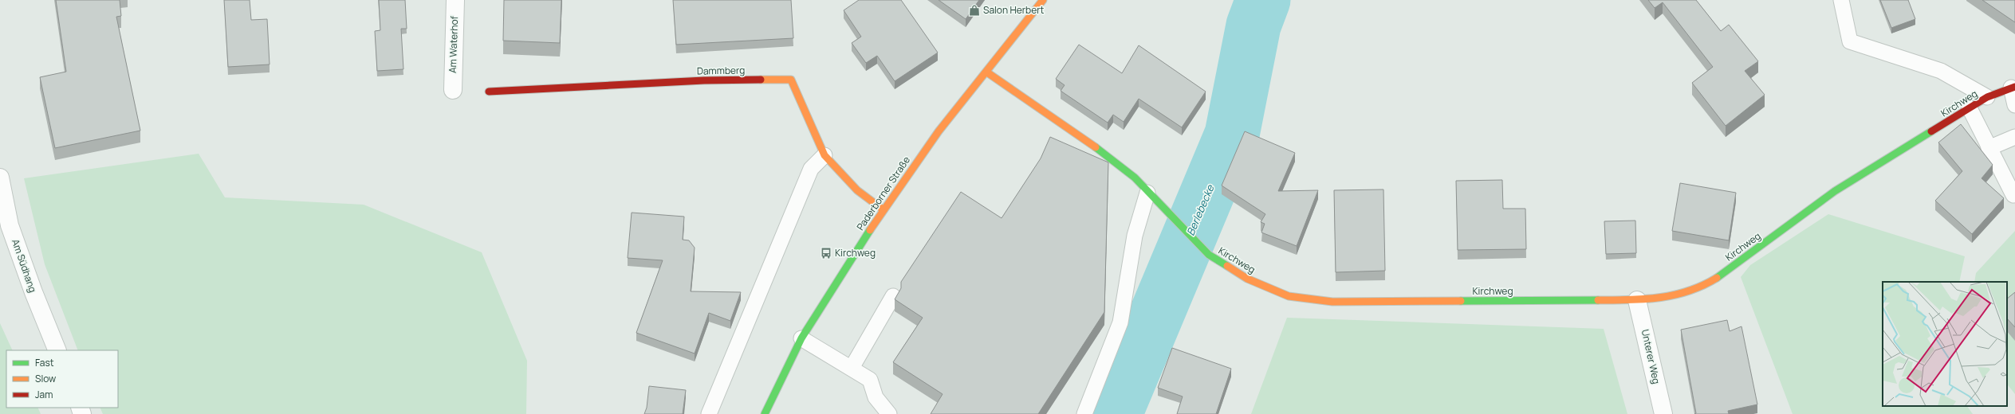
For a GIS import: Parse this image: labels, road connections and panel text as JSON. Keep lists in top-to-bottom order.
{
  "streets": {
    "street": [
      "Am Waterhof",
      "Dammberg",
      "Kirchweg",
      "Paderborner Straße",
      "Am Südhang",
      "Unterer Weg"
    ]
  },
  "crossings": [
    ["Dammberg", "Paderborner Straße"],
    ["Kirchweg", "Paderborner Straße"],
    ["Kirchweg", "Unterer Weg"]
  ],
  "water": ["Berlebecke"],
  "places": {
    "shop": ["Salon Herbert"],
    "bus stop": ["Kirchweg"]
  },
  "legend": ["Fast", "Slow", "Jam"]
}
